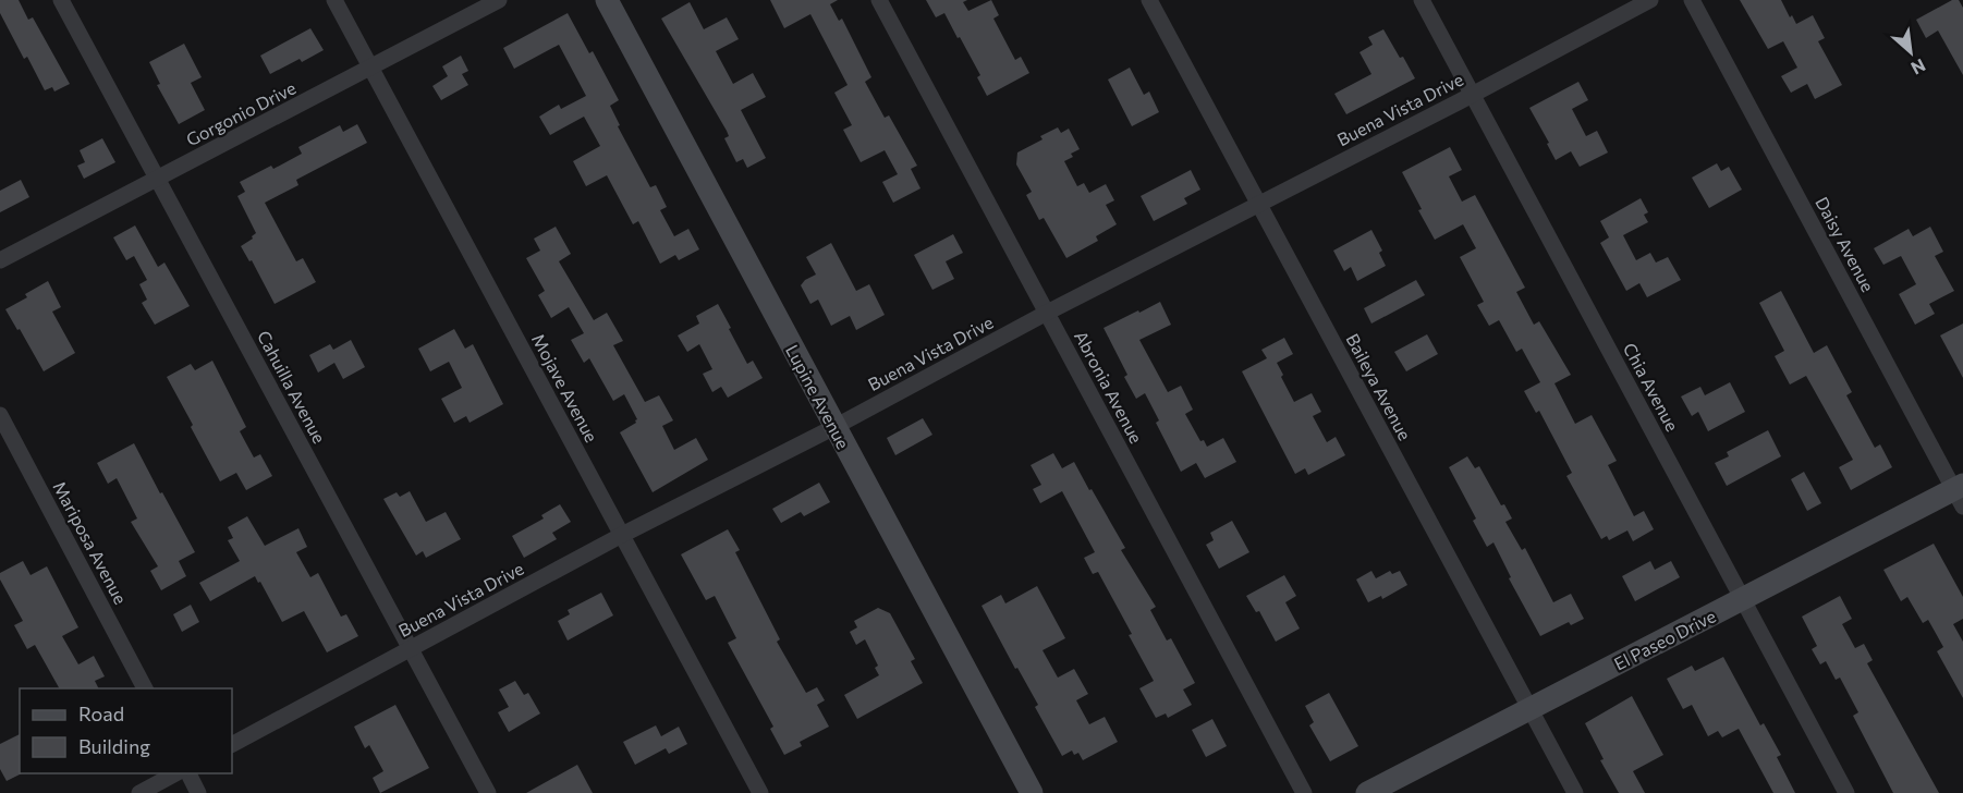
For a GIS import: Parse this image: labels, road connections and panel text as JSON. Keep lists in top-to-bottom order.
{
  "streets": {
    "street": [
      "Buena Vista Drive",
      "Gorgonio Drive",
      "Daisy Avenue",
      "Cahuilla Avenue",
      "Abronia Avenue",
      "Baileya Avenue",
      "Chia Avenue",
      "Mojave Avenue",
      "Lupine Avenue",
      "Mariposa Avenue",
      "El Paseo Drive"
    ]
  },
  "crossings": [
    ["Buena Vista Drive", "Cahuilla Avenue"],
    ["Buena Vista Drive", "Abronia Avenue"],
    ["Buena Vista Drive", "Baileya Avenue"],
    ["Buena Vista Drive", "Chia Avenue"],
    ["Buena Vista Drive", "Mojave Avenue"],
    ["Buena Vista Drive", "Lupine Avenue"],
    ["Gorgonio Drive", "Cahuilla Avenue"],
    ["Gorgonio Drive", "Mojave Avenue"],
    ["Daisy Avenue", "El Paseo Drive"],
    ["Baileya Avenue", "El Paseo Drive"],
    ["Chia Avenue", "El Paseo Drive"]
  ],
  "legend": ["Road", "Building"],
  "north": "bottom right"
}
